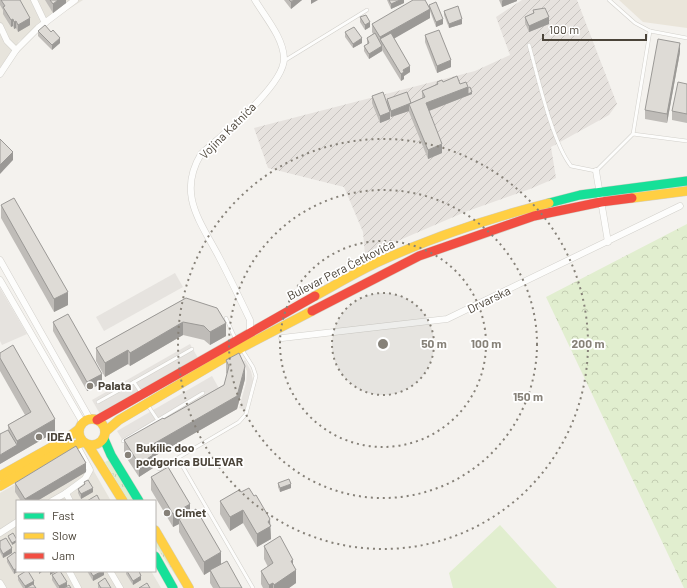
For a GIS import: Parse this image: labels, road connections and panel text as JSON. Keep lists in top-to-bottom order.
{
  "streets": {
    "main road": ["Bulevar Pera Ćetkovića"],
    "street": ["Vojina Katnića", "Drvarska"]
  },
  "crossings": [
    ["Vojina Katnića", "Bulevar Pera Ćetkovića"]
  ],
  "places": [
    "Palata",
    "IDEA",
    "Bukilic doo podgorica BULEVAR",
    "Cimet"
  ],
  "legend": ["Fast", "Slow", "Jam"],
  "scale_bar": "100 m",
  "rings": [
    "50 m",
    "100 m",
    "200 m",
    "150 m"
  ]
}
